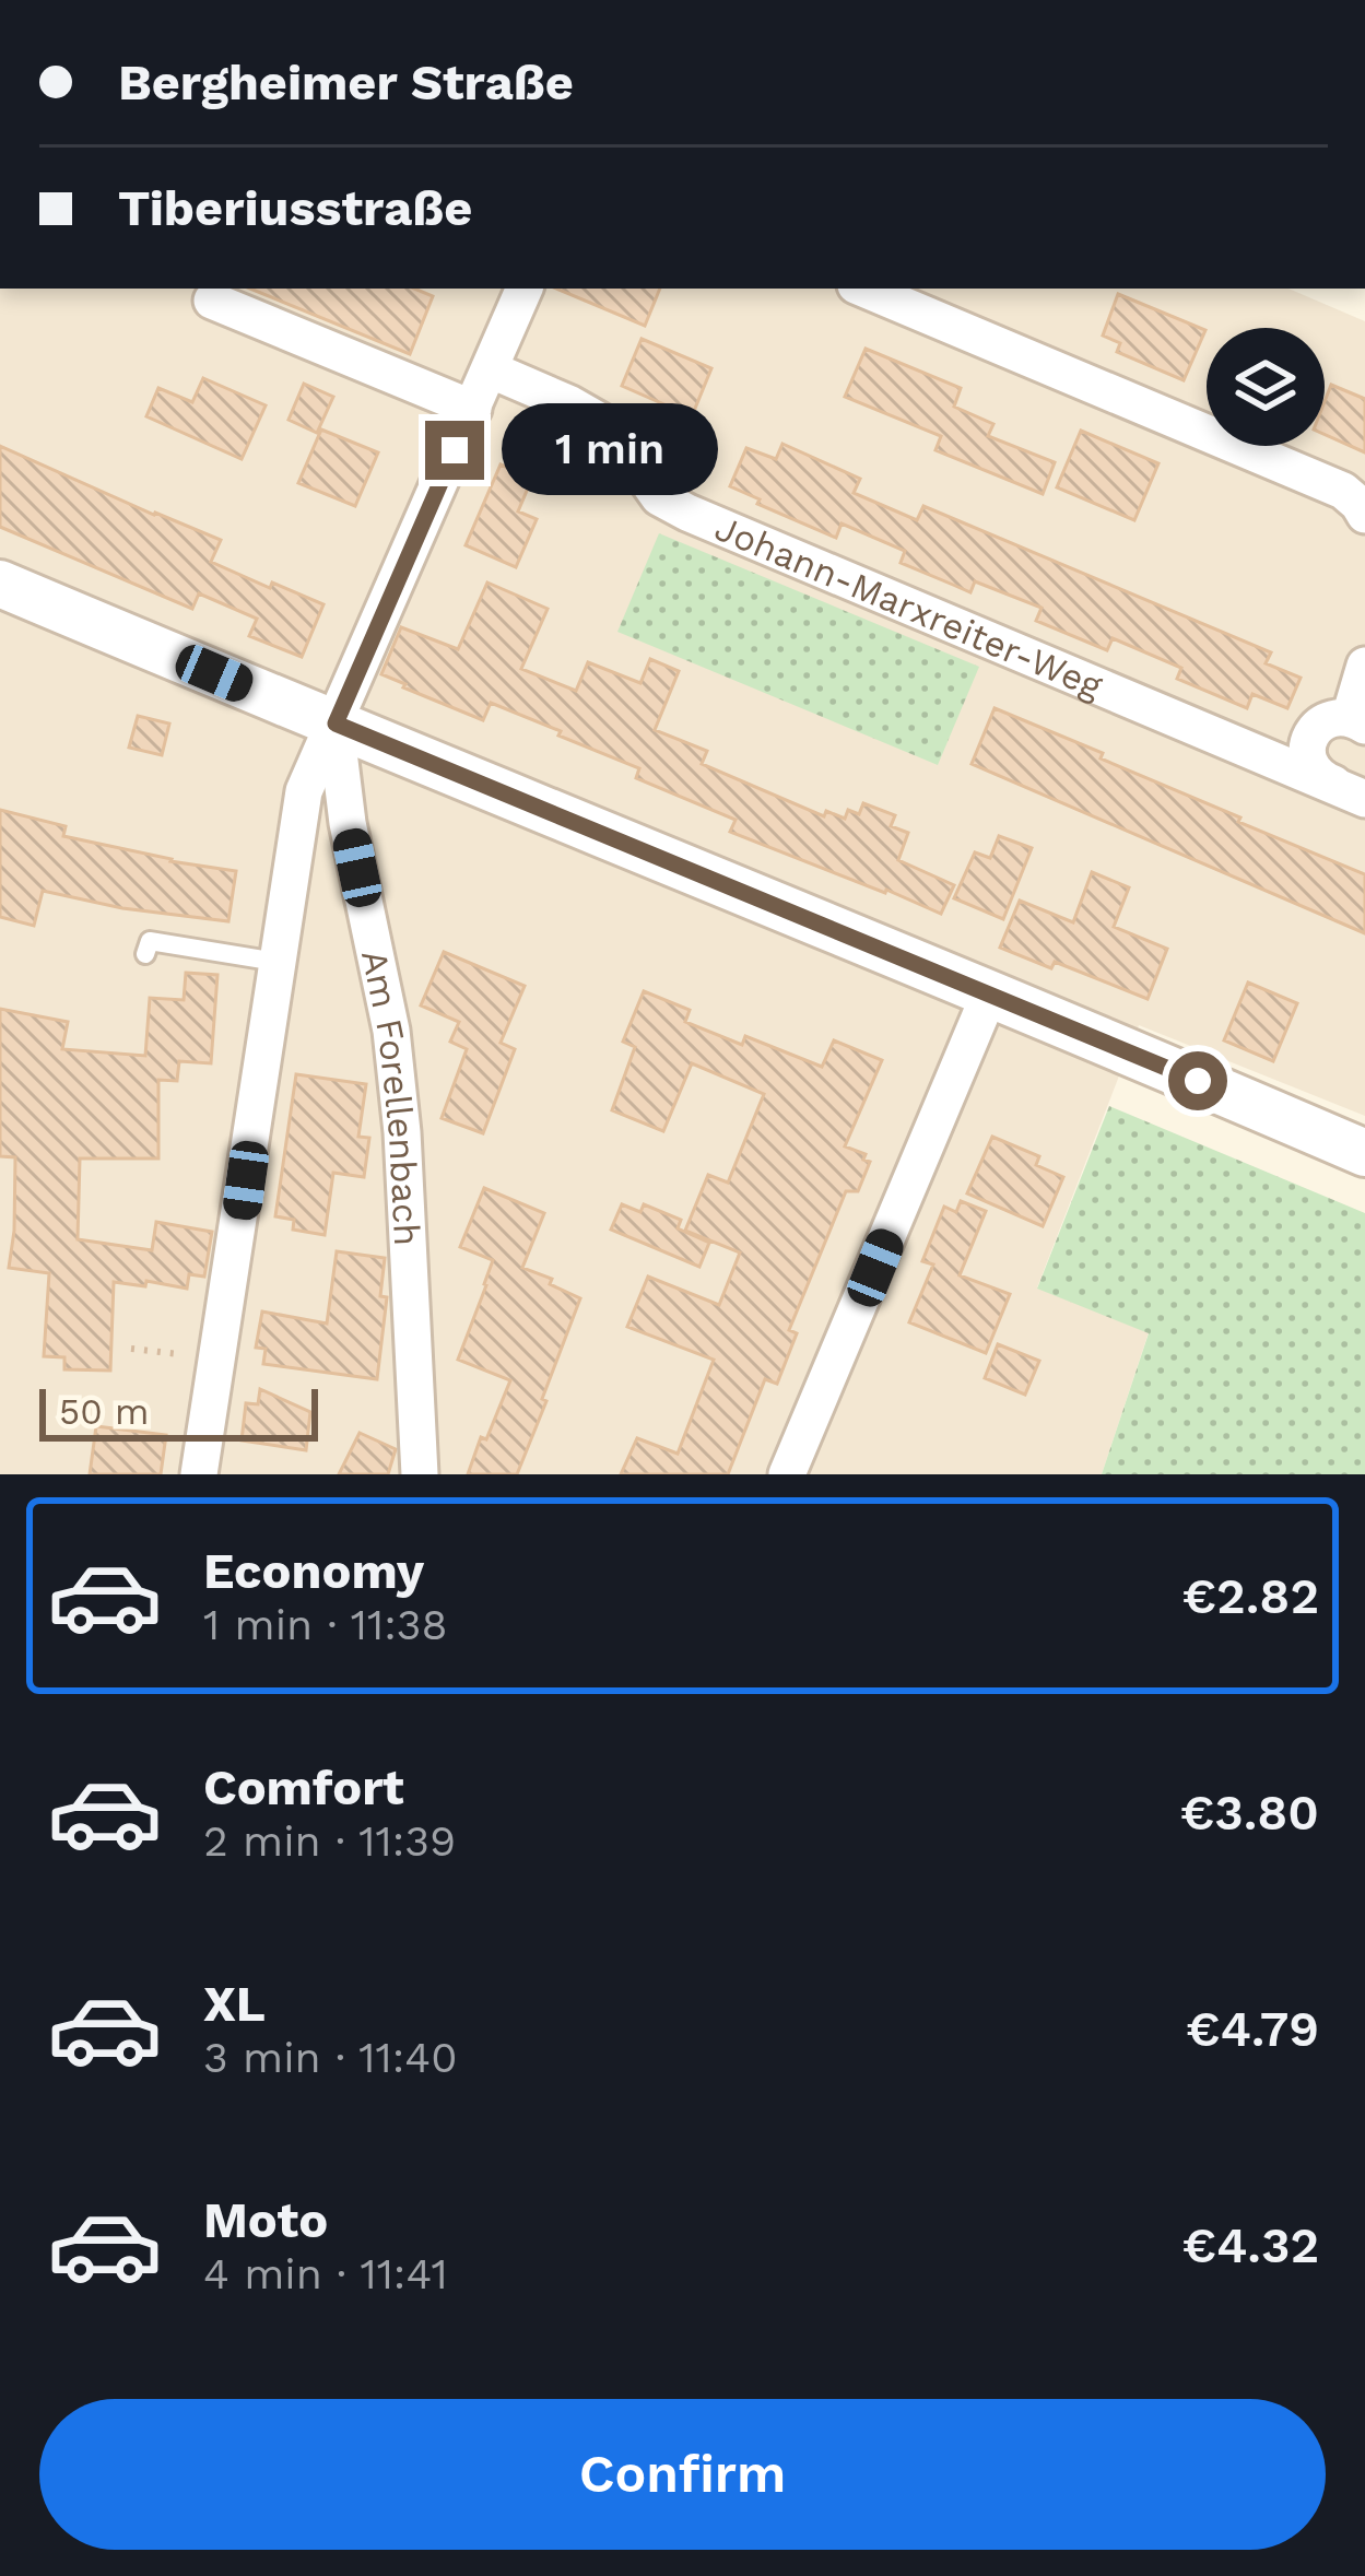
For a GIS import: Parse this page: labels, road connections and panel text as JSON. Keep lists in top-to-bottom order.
{
  "streets": {
    "street": ["Johann-Marxreiter-Weg", "Am Forellenbach"]
  },
  "scale_bar": "50 m",
  "page": {
    "banner": ["Bergheimer Straße", "Tiberiusstraße"],
    "bubble": "1 min",
    "scale": "50 m",
    "list": [
      {
        "name": "Economy",
        "note": "1 min · 11:38",
        "value": "€2.82"
      },
      {
        "name": "Comfort",
        "note": "2 min · 11:39",
        "value": "€3.80"
      },
      {
        "name": "XL",
        "note": "3 min · 11:40",
        "value": "€4.79"
      },
      {
        "name": "Moto",
        "note": "4 min · 11:41",
        "value": "€4.32"
      }
    ],
    "buttons": "Confirm"
  }
}
